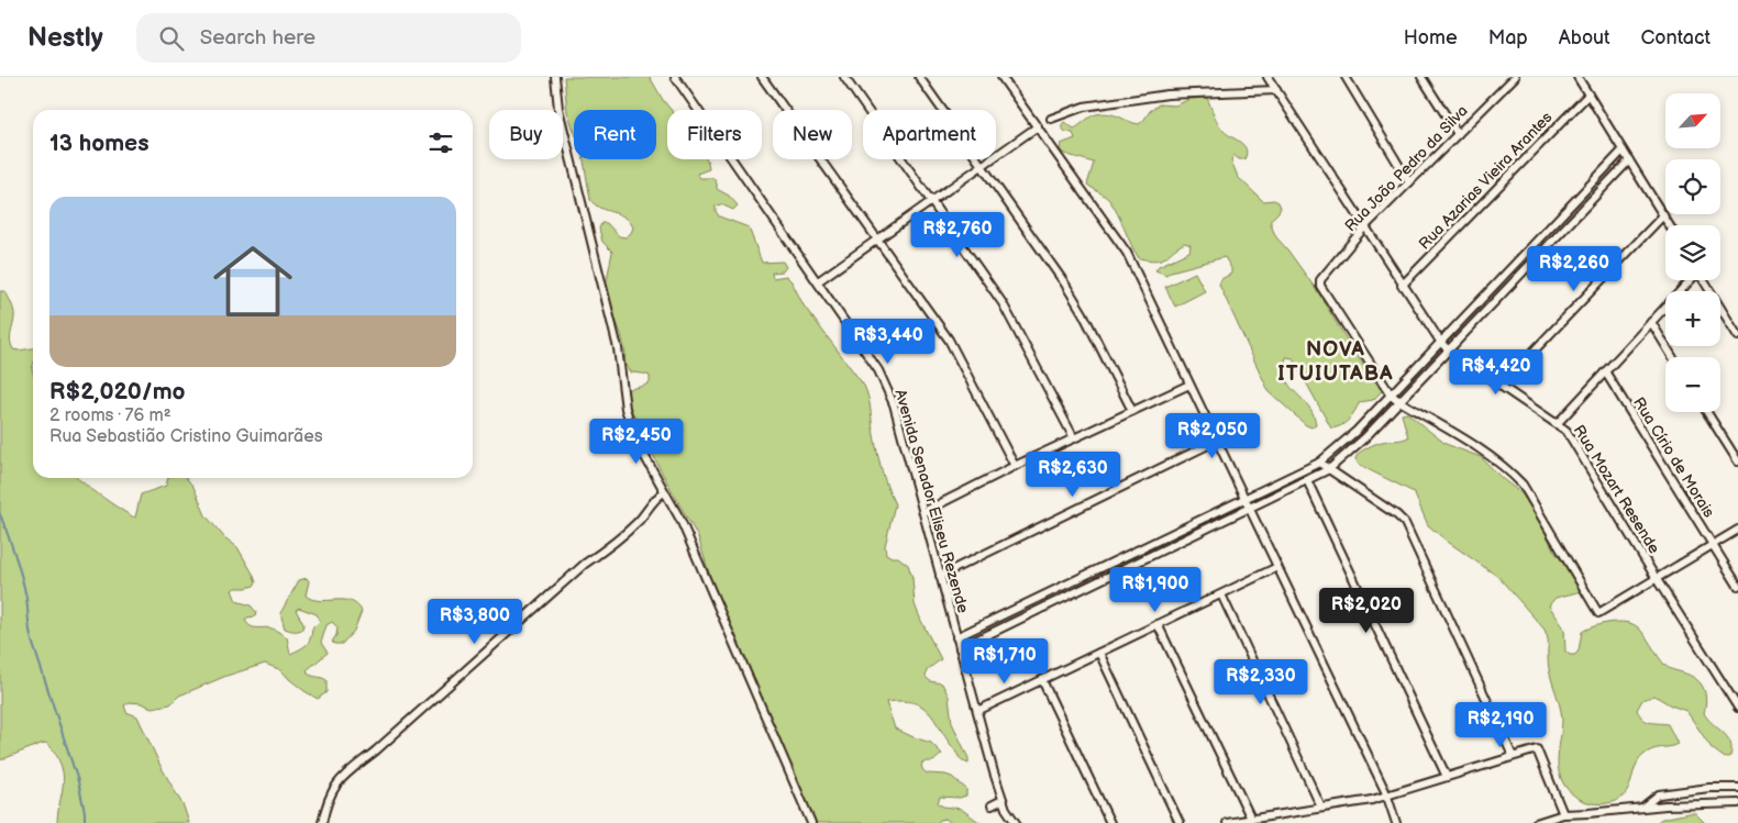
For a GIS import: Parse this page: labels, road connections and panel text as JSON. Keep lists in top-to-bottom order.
{
  "streets": {
    "street": [
      "Rua João Pedro da Silva",
      "Rua Azarias Vieira Arantes",
      "Rua Círio de Morais",
      "Rua Mozart Resende",
      "Avenida Senador Eliseu Rezende"
    ]
  },
  "crossings": [
    ["Rua João Pedro da Silva", "Rua Mozart Resende"],
    ["Rua Azarias Vieira Arantes", "Rua Mozart Resende"]
  ],
  "districts": ["NOVA ITUIUTABA"],
  "north": "top right",
  "page": {
    "header": "Nestly",
    "search": "Search here",
    "nav": [
      "Home",
      "Map",
      "About",
      "Contact"
    ],
    "map_buttons": ["+", "−"],
    "chip": [
      "Buy",
      "Rent",
      "Filters",
      "New",
      "Apartment"
    ],
    "heading": "13 homes",
    "list": [
      {
        "name": "R$2,020/mo",
        "note": "2 rooms · 76 m² · Rua Sebastião Cristino Guimarães"
      }
    ],
    "price": [
      "R$2,760",
      "R$2,260",
      "R$3,440",
      "R$4,420",
      "R$2,050",
      "R$2,450",
      "R$2,630",
      "R$1,900",
      "R$2,020",
      "R$3,800",
      "R$1,710",
      "R$2,330",
      "R$2,190"
    ]
  }
}
